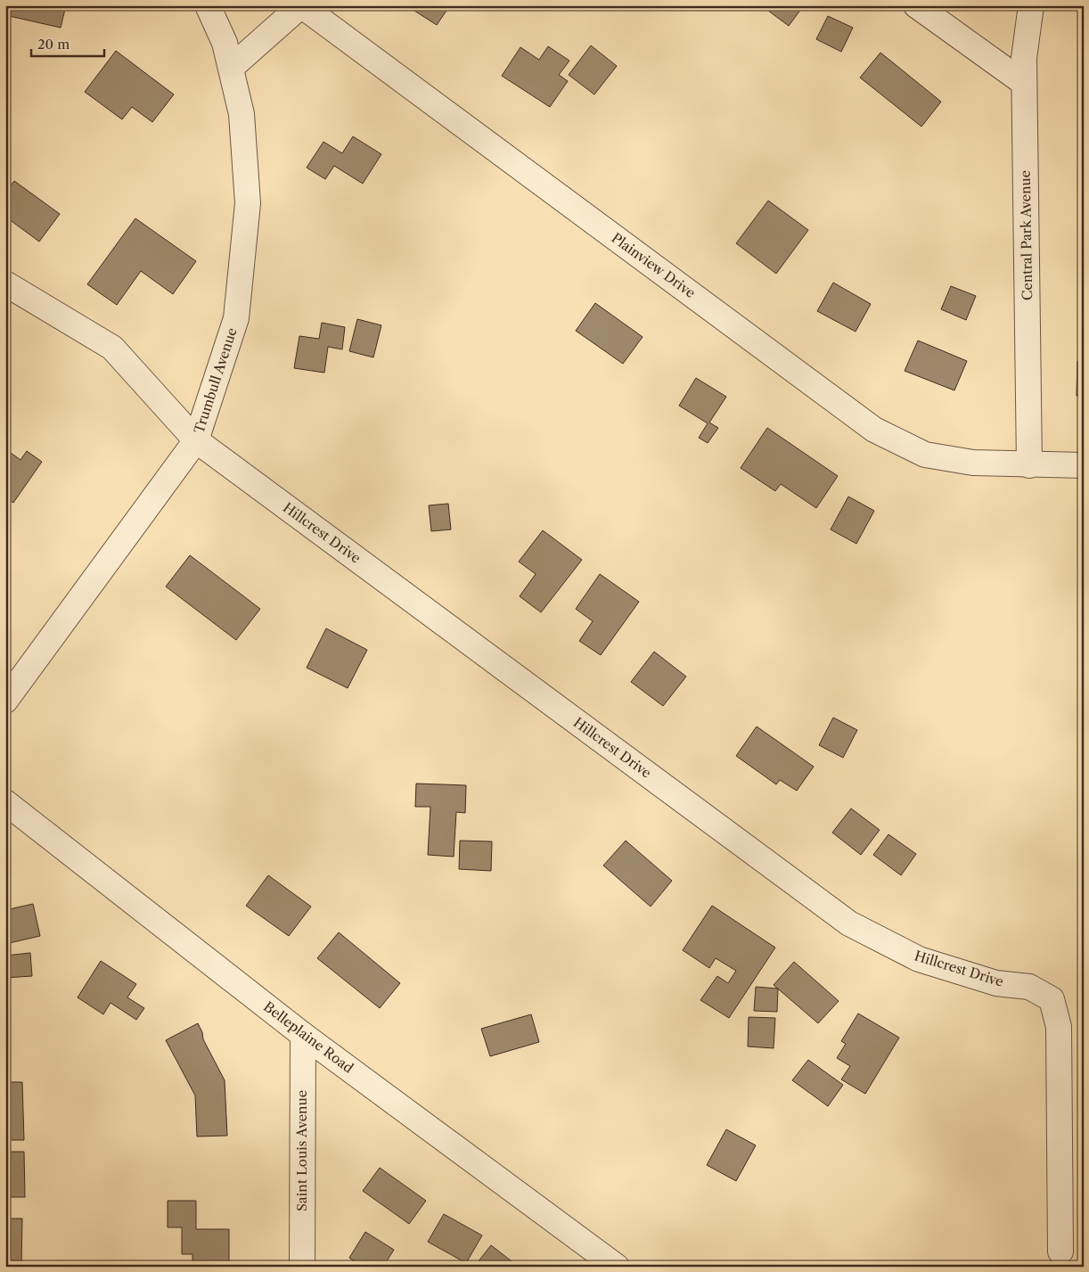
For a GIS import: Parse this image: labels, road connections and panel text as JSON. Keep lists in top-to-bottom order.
{
  "streets": {
    "street": [
      "Central Park Avenue",
      "Plainview Drive",
      "Trumbull Avenue",
      "Hillcrest Drive",
      "Belleplaine Road",
      "Saint Louis Avenue"
    ]
  },
  "crossings": [
    ["Central Park Avenue", "Plainview Drive"],
    ["Trumbull Avenue", "Hillcrest Drive"],
    ["Belleplaine Road", "Saint Louis Avenue"]
  ],
  "scale_bar": "20 m"
}
